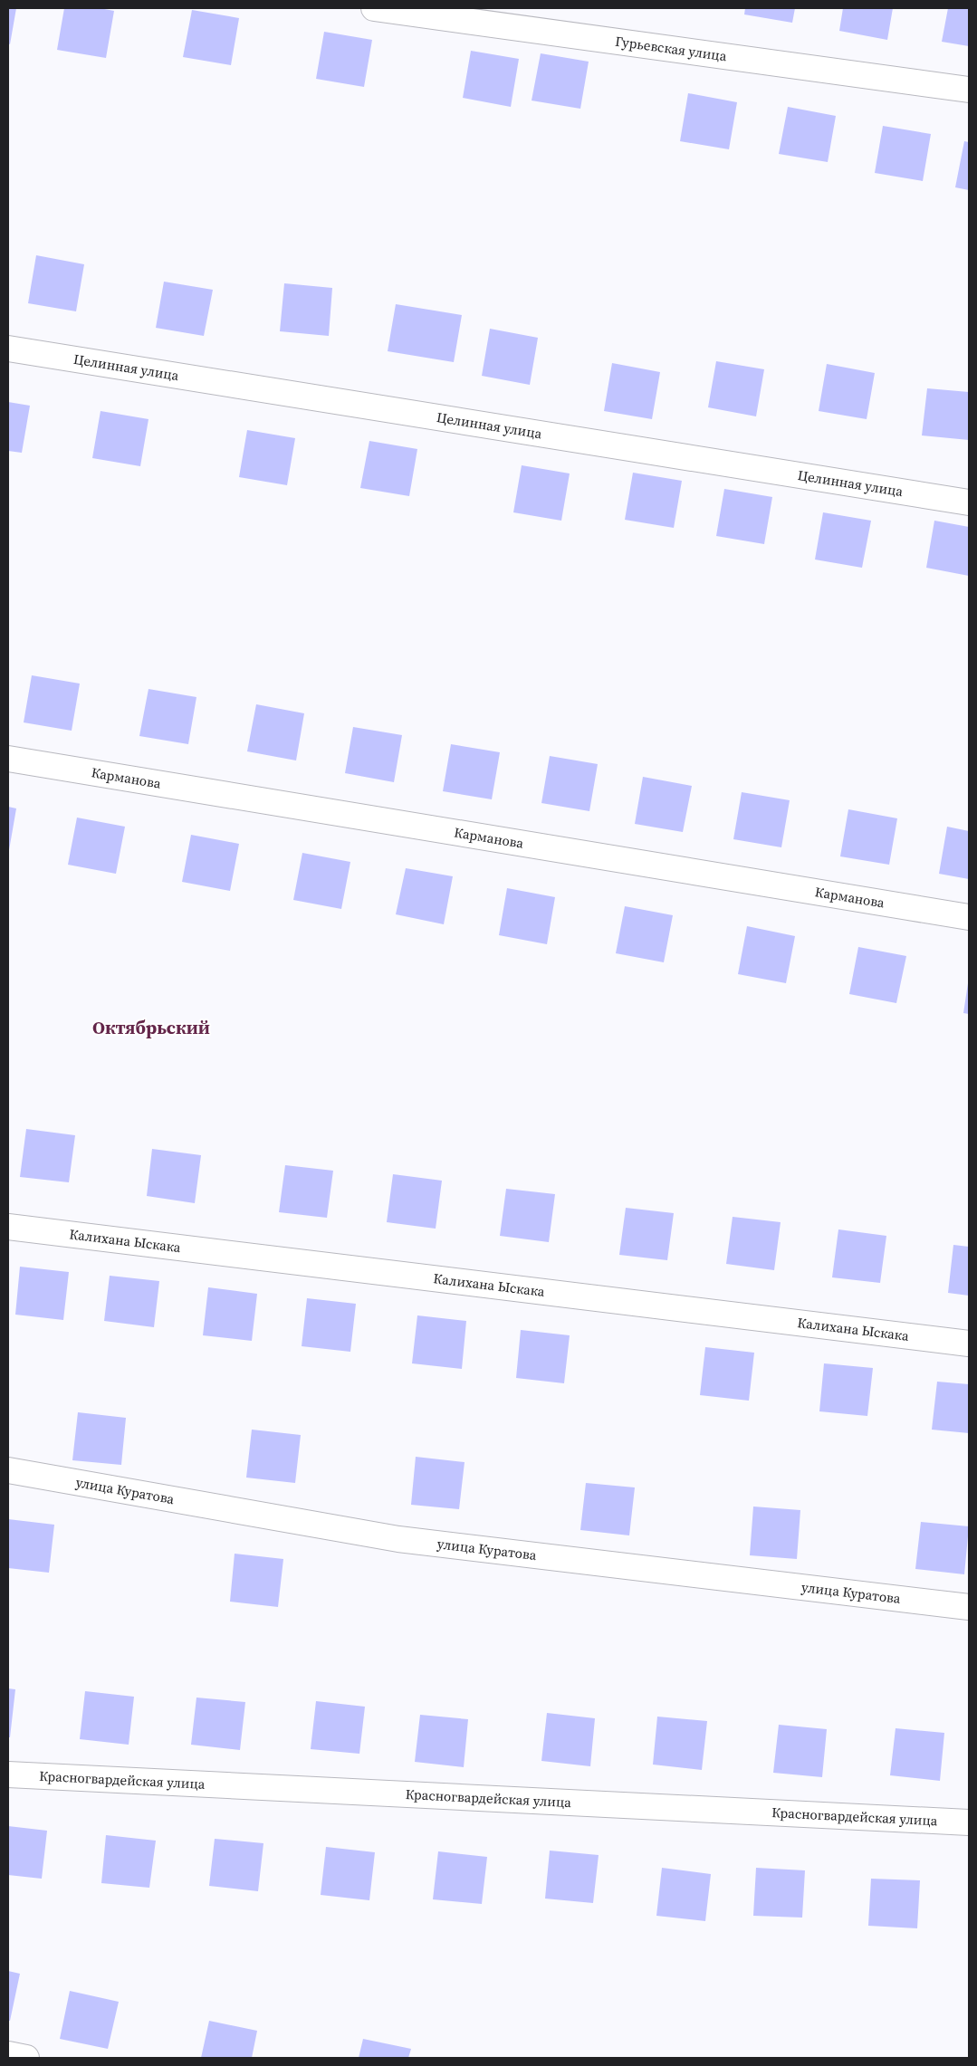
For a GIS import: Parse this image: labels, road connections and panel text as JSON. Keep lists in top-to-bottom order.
{
  "streets": {
    "street": [
      "Гурьевская улица",
      "Целинная улица",
      "Карманова",
      "Калихана Ыскака",
      "улица Куратова",
      "Красногвардейская улица"
    ]
  },
  "districts": ["Октябрьский"]
}
